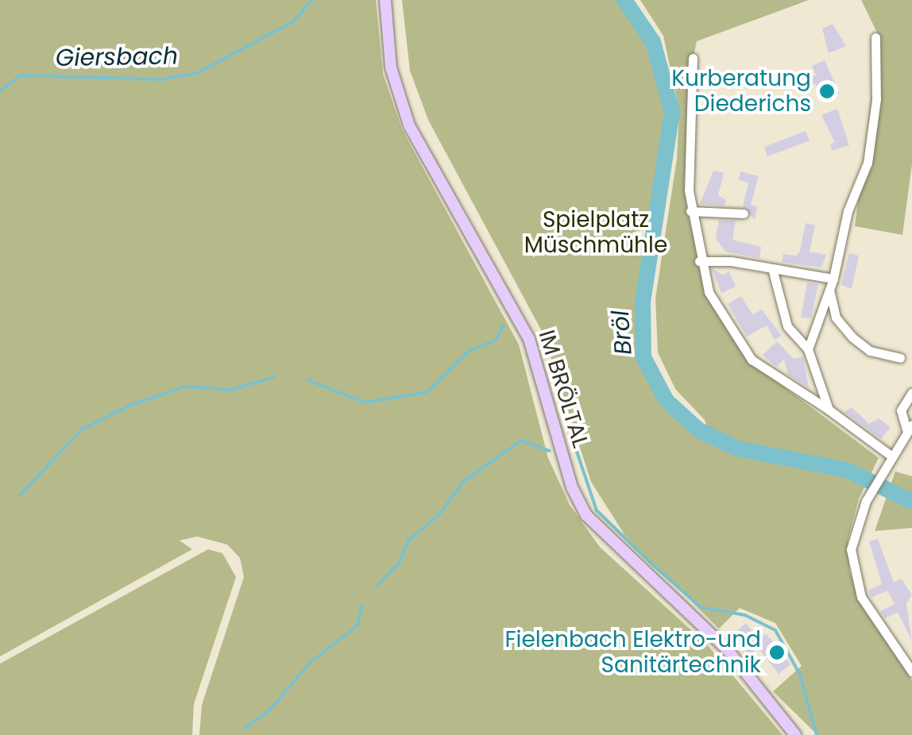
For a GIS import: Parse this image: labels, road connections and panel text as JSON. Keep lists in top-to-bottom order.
{
  "streets": {
    "main road": ["IM BRÖLTAL"]
  },
  "water": ["Giersbach", "Bröl"],
  "parks": ["Spielplatz Müschmühle"],
  "places": ["Kurberatung Diederichs", "Fielenbach Elektro-und Sanitärtechnik"]
}
